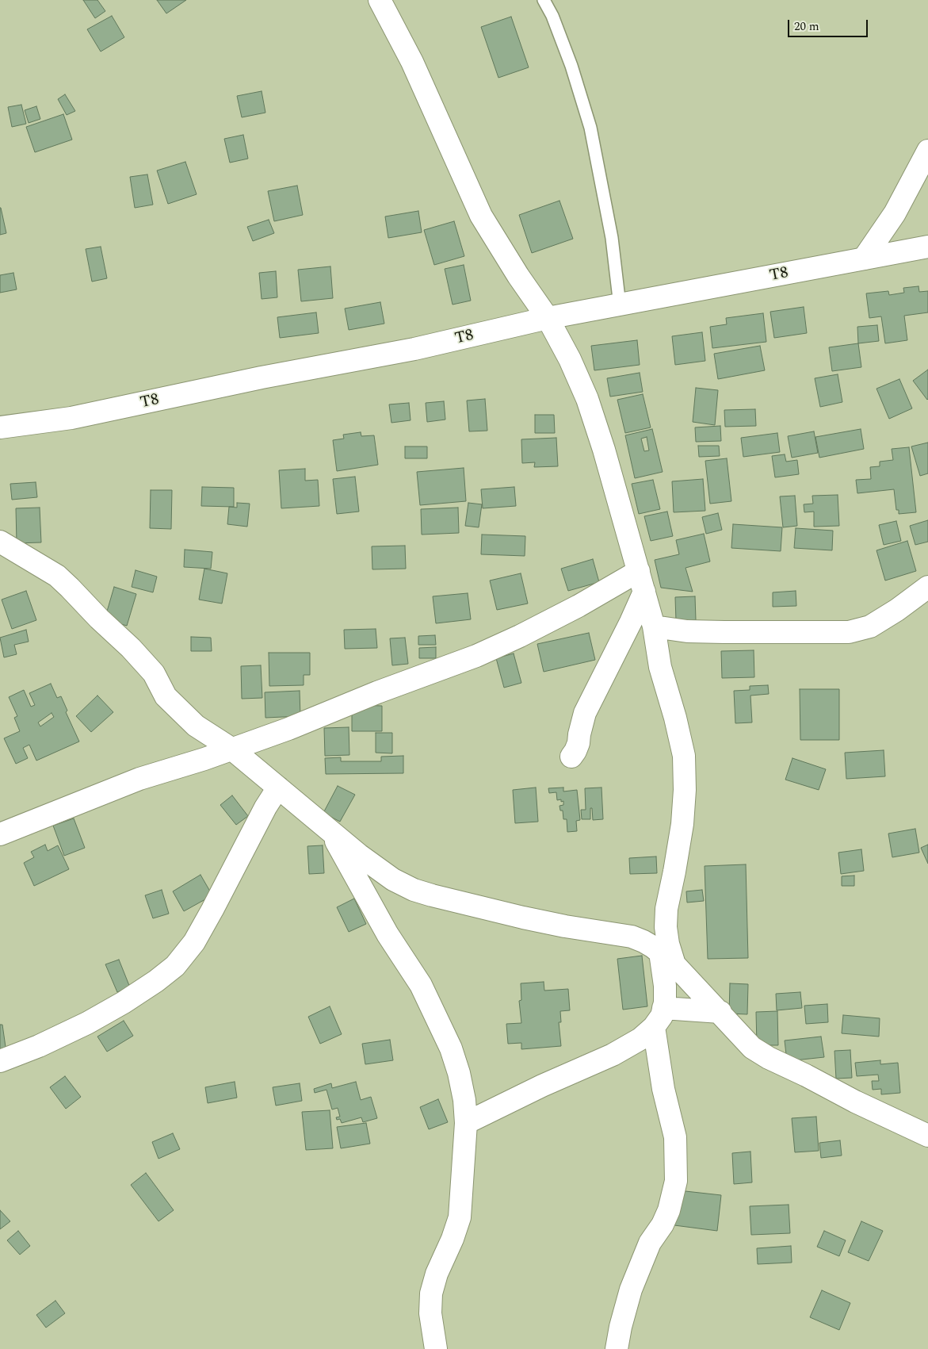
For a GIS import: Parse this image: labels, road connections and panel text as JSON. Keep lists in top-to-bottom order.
{
  "streets": {
    "street": ["T8"]
  },
  "scale_bar": "20 m"
}
